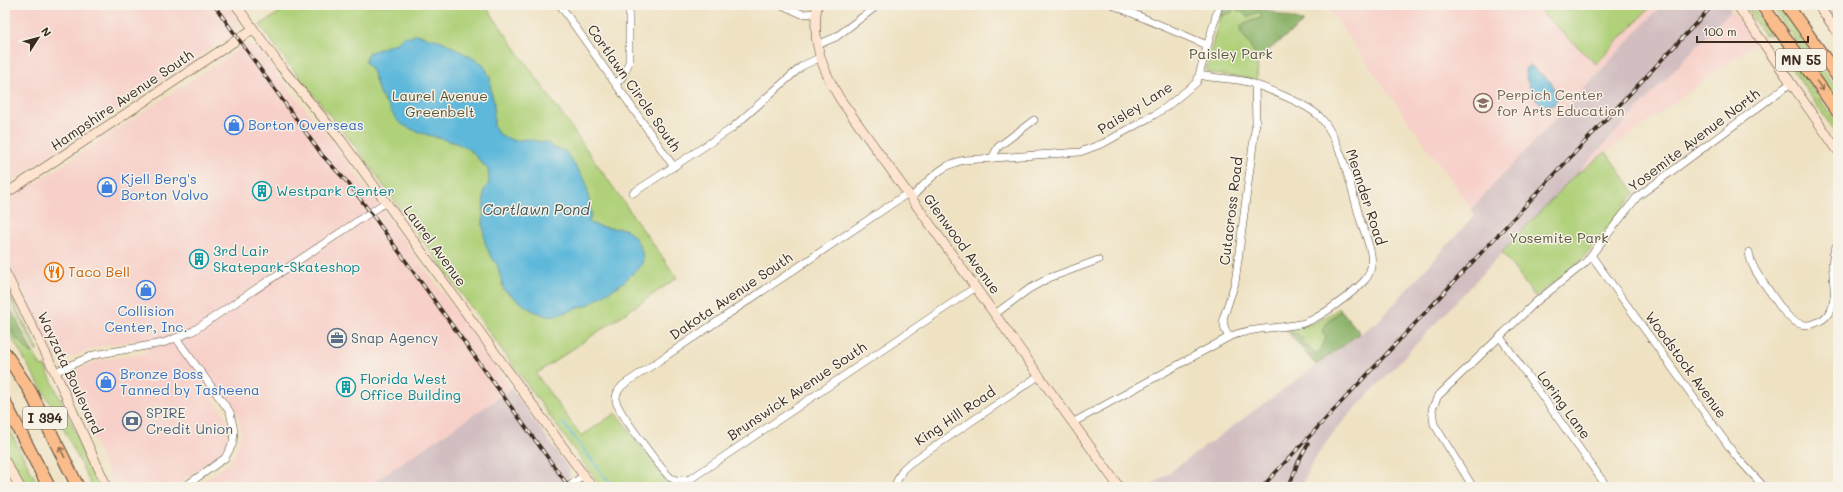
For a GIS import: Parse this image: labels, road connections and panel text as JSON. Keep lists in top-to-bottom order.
{
  "streets": {
    "highway": ["MN 55", "I 394"],
    "street": [
      "Cortlawn Circle South",
      "Hampshire Avenue South",
      "Paisley Lane",
      "Yosemite Avenue North",
      "Meander Road",
      "Cutacross Road",
      "Glenwood Avenue",
      "Laurel Avenue",
      "Dakota Avenue South",
      "Woodstock Avenue",
      "Wayzata Boulevard",
      "Brunswick Avenue South",
      "Loring Lane",
      "King Hill Road"
    ]
  },
  "crossings": [
    ["Hampshire Avenue South", "Laurel Avenue"],
    ["Paisley Lane", "Meander Road"],
    ["Paisley Lane", "Glenwood Avenue"],
    ["Paisley Lane", "Dakota Avenue South"],
    ["Yosemite Avenue North", "Woodstock Avenue"],
    ["Yosemite Avenue North", "Loring Lane"],
    ["Meander Road", "Cutacross Road"],
    ["Meander Road", "Glenwood Avenue"],
    ["Glenwood Avenue", "Dakota Avenue South"],
    ["Glenwood Avenue", "Brunswick Avenue South"],
    ["Glenwood Avenue", "King Hill Road"],
    ["Dakota Avenue South", "Brunswick Avenue South"]
  ],
  "water": ["Cortlawn Pond"],
  "parks": ["Paisley Park", "Laurel Avenue Greenbelt", "Yosemite Park"],
  "places": {
    "school or university": ["Perpich Center for Arts Education"],
    "shop": [
      "Borton Overseas",
      "Kjell Berg's Borton Volvo",
      "Collision Center, Inc.",
      "Bronze Boss Tanned by Tasheena"
    ],
    "building": ["Westpark Center", "3rd Lair Skatepark-Skateshop", "Florida West Office Building"],
    "restaurant": ["Taco Bell"],
    "office": ["Snap Agency"],
    "bank": ["SPIRE Credit Union"]
  },
  "scale_bar": "100 m",
  "north": "top right"
}
